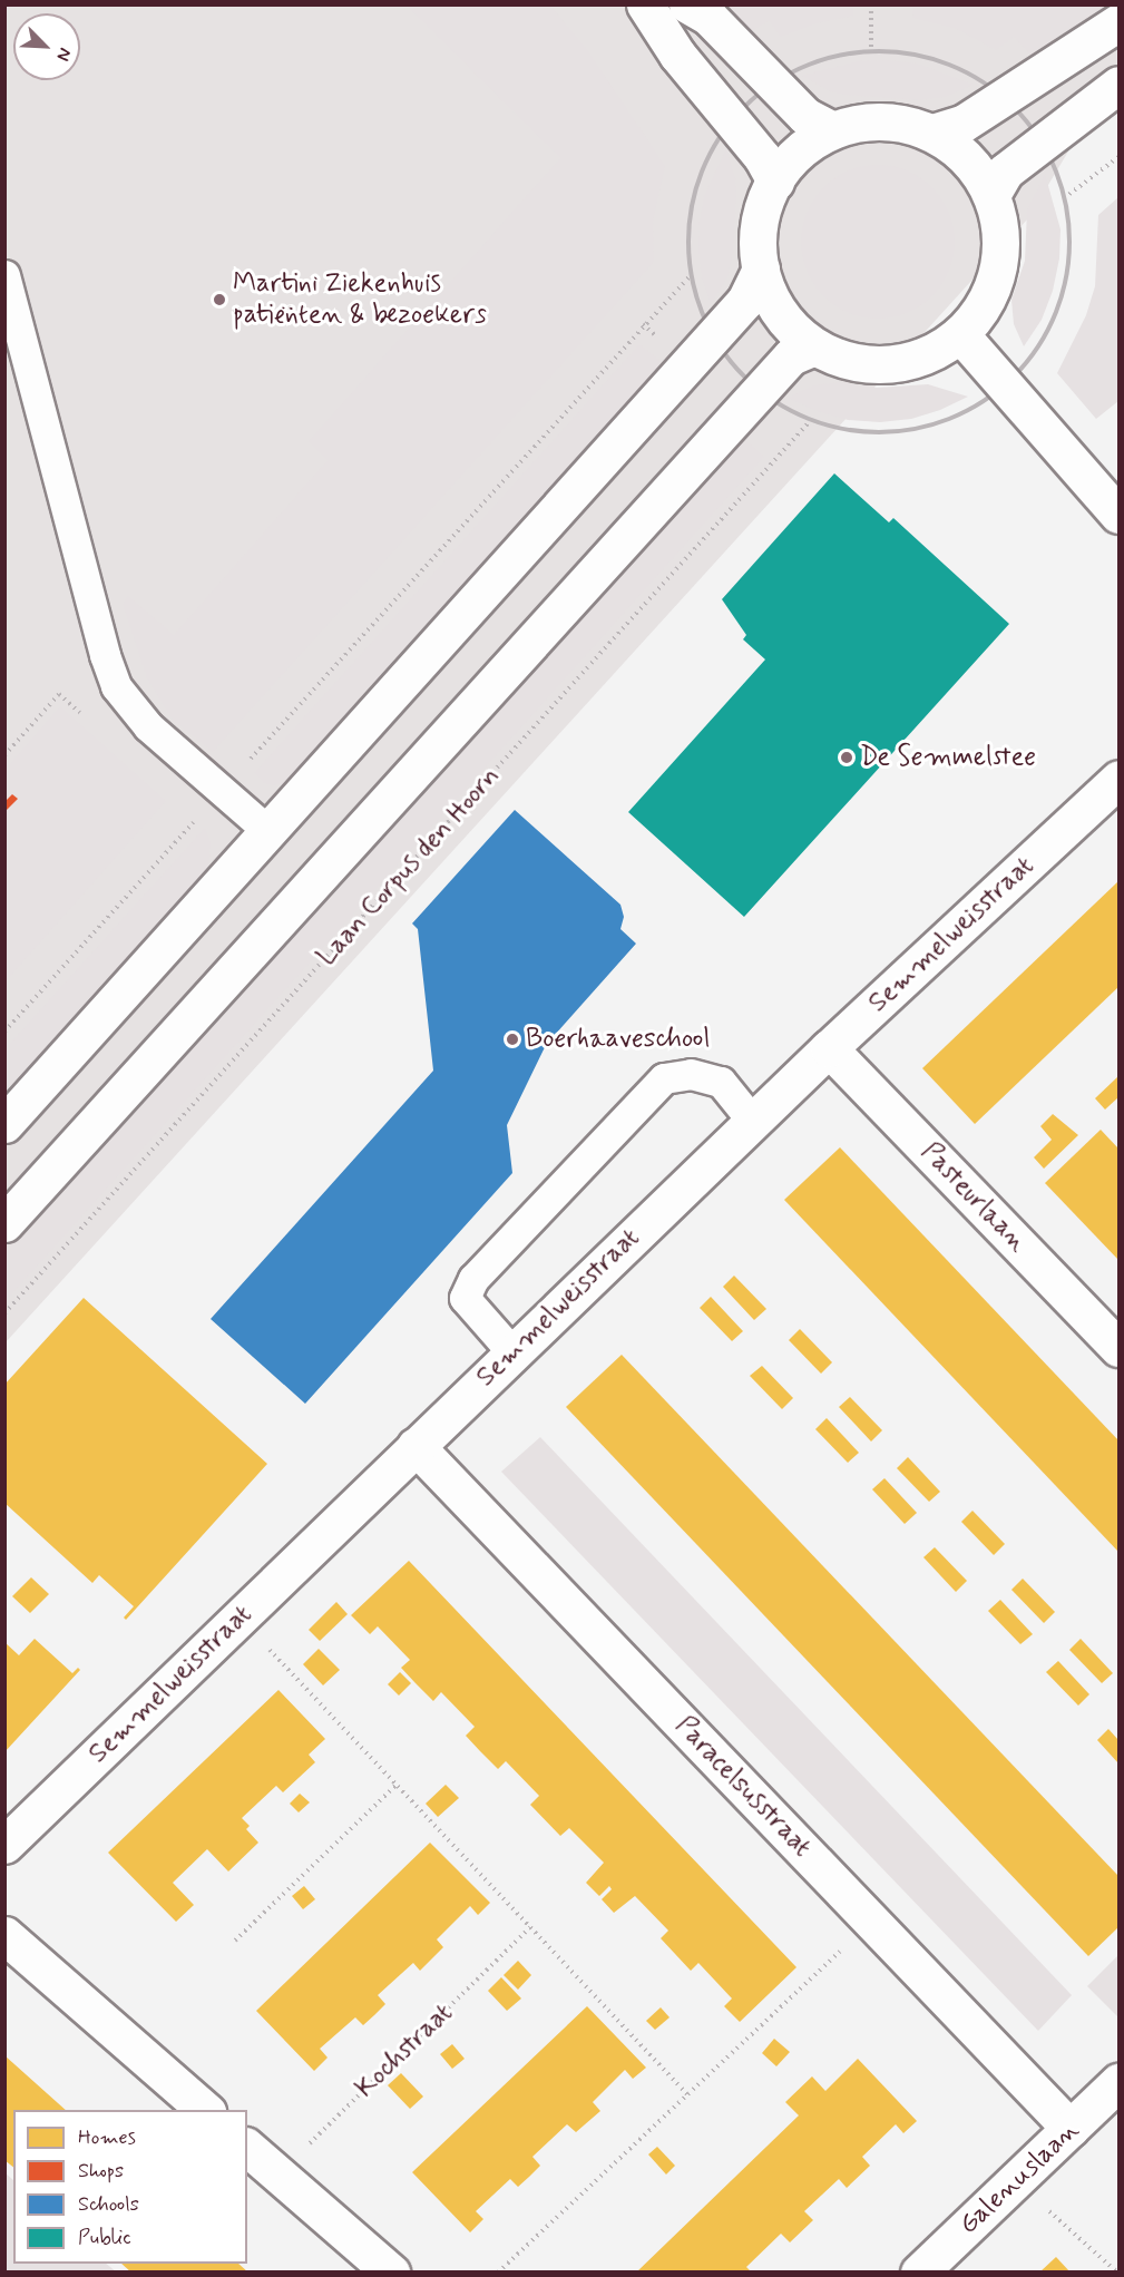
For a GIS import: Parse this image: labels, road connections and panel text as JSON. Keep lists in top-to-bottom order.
{
  "streets": {
    "street": [
      "Semmelweisstraat",
      "Pasteurlaan",
      "Paracelsusstraat",
      "Galenuslaan"
    ],
    "path": ["Laan Corpus den Hoorn", "Kochstraat"]
  },
  "crossings": [
    ["Semmelweisstraat", "Pasteurlaan"],
    ["Semmelweisstraat", "Paracelsusstraat"],
    ["Paracelsusstraat", "Galenuslaan"]
  ],
  "places": ["Martini Ziekenhuis patiënten & bezoekers", "De Semmelstee", "Boerhaaveschool"],
  "legend": [
    "Homes",
    "Shops",
    "Schools",
    "Public"
  ],
  "north": "bottom right"
}
